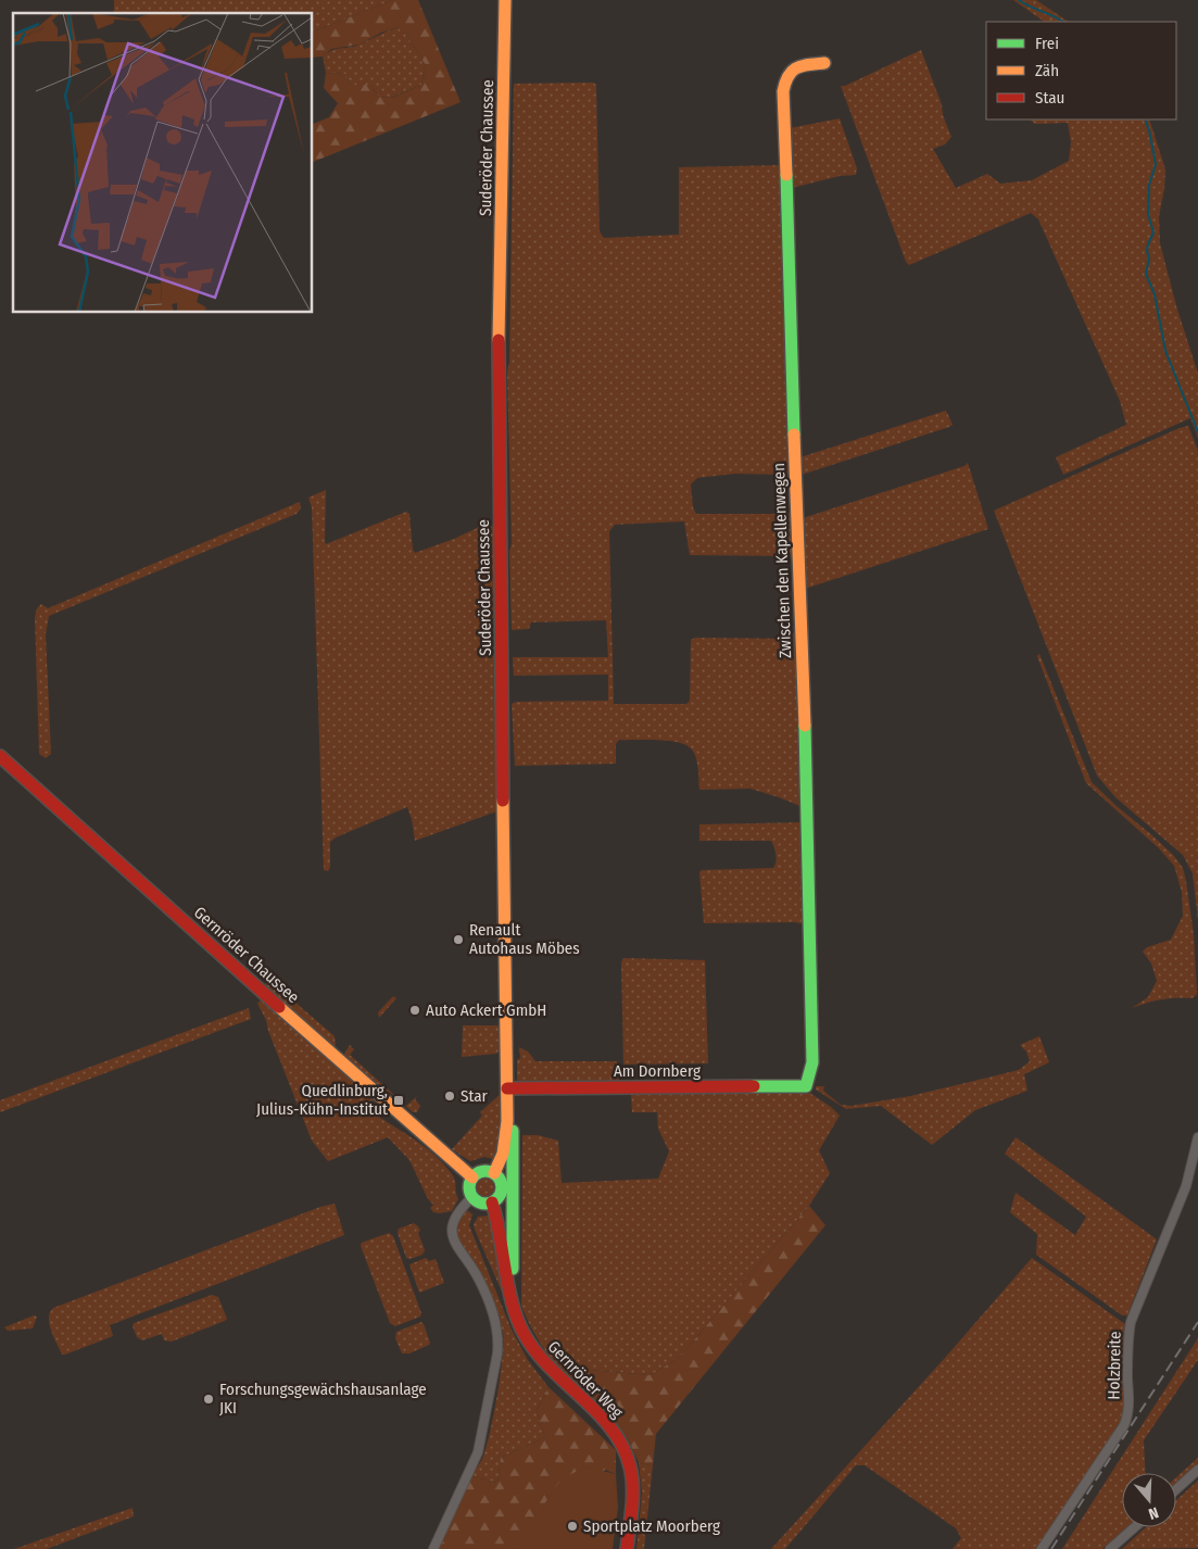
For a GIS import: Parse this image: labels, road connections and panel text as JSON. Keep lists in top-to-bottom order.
{
  "streets": {
    "street": [
      "Suderöder Chaussee",
      "Zwischen den Kapellenwegen",
      "Gernröder Chaussee",
      "Am Dornberg",
      "Holzbreite",
      "Gernröder Weg"
    ]
  },
  "crossings": [
    ["Suderöder Chaussee", "Gernröder Chaussee"],
    ["Suderöder Chaussee", "Am Dornberg"],
    ["Suderöder Chaussee", "Gernröder Weg"],
    ["Zwischen den Kapellenwegen", "Am Dornberg"],
    ["Gernröder Chaussee", "Gernröder Weg"]
  ],
  "places": {
    "other": [
      "Renault Autohaus Möbes",
      "Auto Ackert GmbH",
      "Star",
      "Forschungsgewächshausanlage JKI",
      "Sportplatz Moorberg"
    ],
    "transit": ["Quedlinburg, Julius-Kühn-Institut"]
  },
  "legend": ["Frei", "Zäh", "Stau"],
  "north": "bottom"
}
